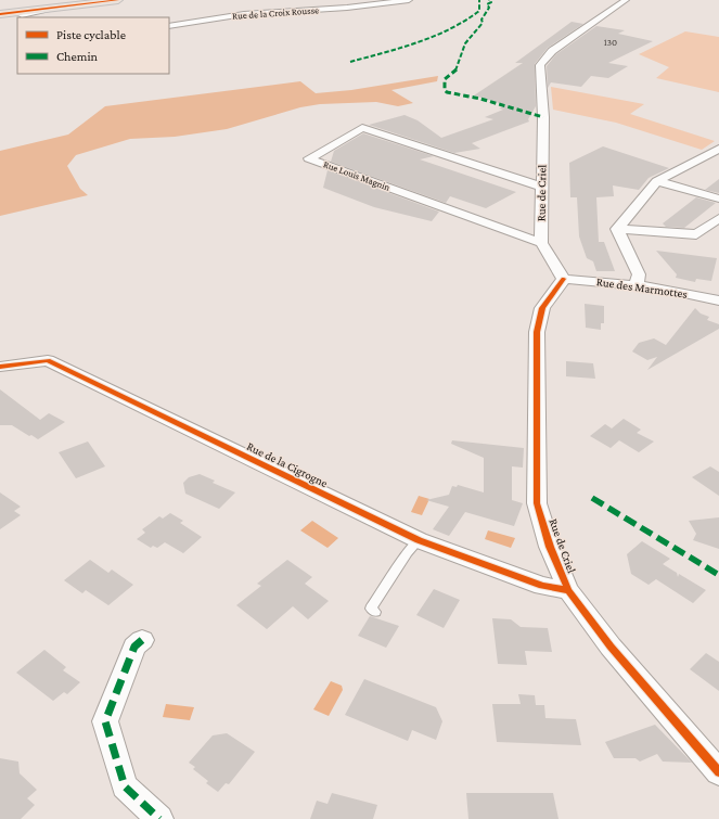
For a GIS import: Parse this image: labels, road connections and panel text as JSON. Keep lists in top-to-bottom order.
{
  "streets": {
    "street": [
      "Rue de la Croix Rousse",
      "Rue Louis Magnin",
      "Rue de Criel",
      "Rue des Marmottes",
      "Rue de la Cigrogne"
    ]
  },
  "crossings": [
    ["Rue Louis Magnin", "Rue de Criel"],
    ["Rue de Criel", "Rue des Marmottes"],
    ["Rue de Criel", "Rue de la Cigrogne"]
  ],
  "house_numbers": ["130"],
  "legend": ["Piste cyclable", "Chemin"]
}
